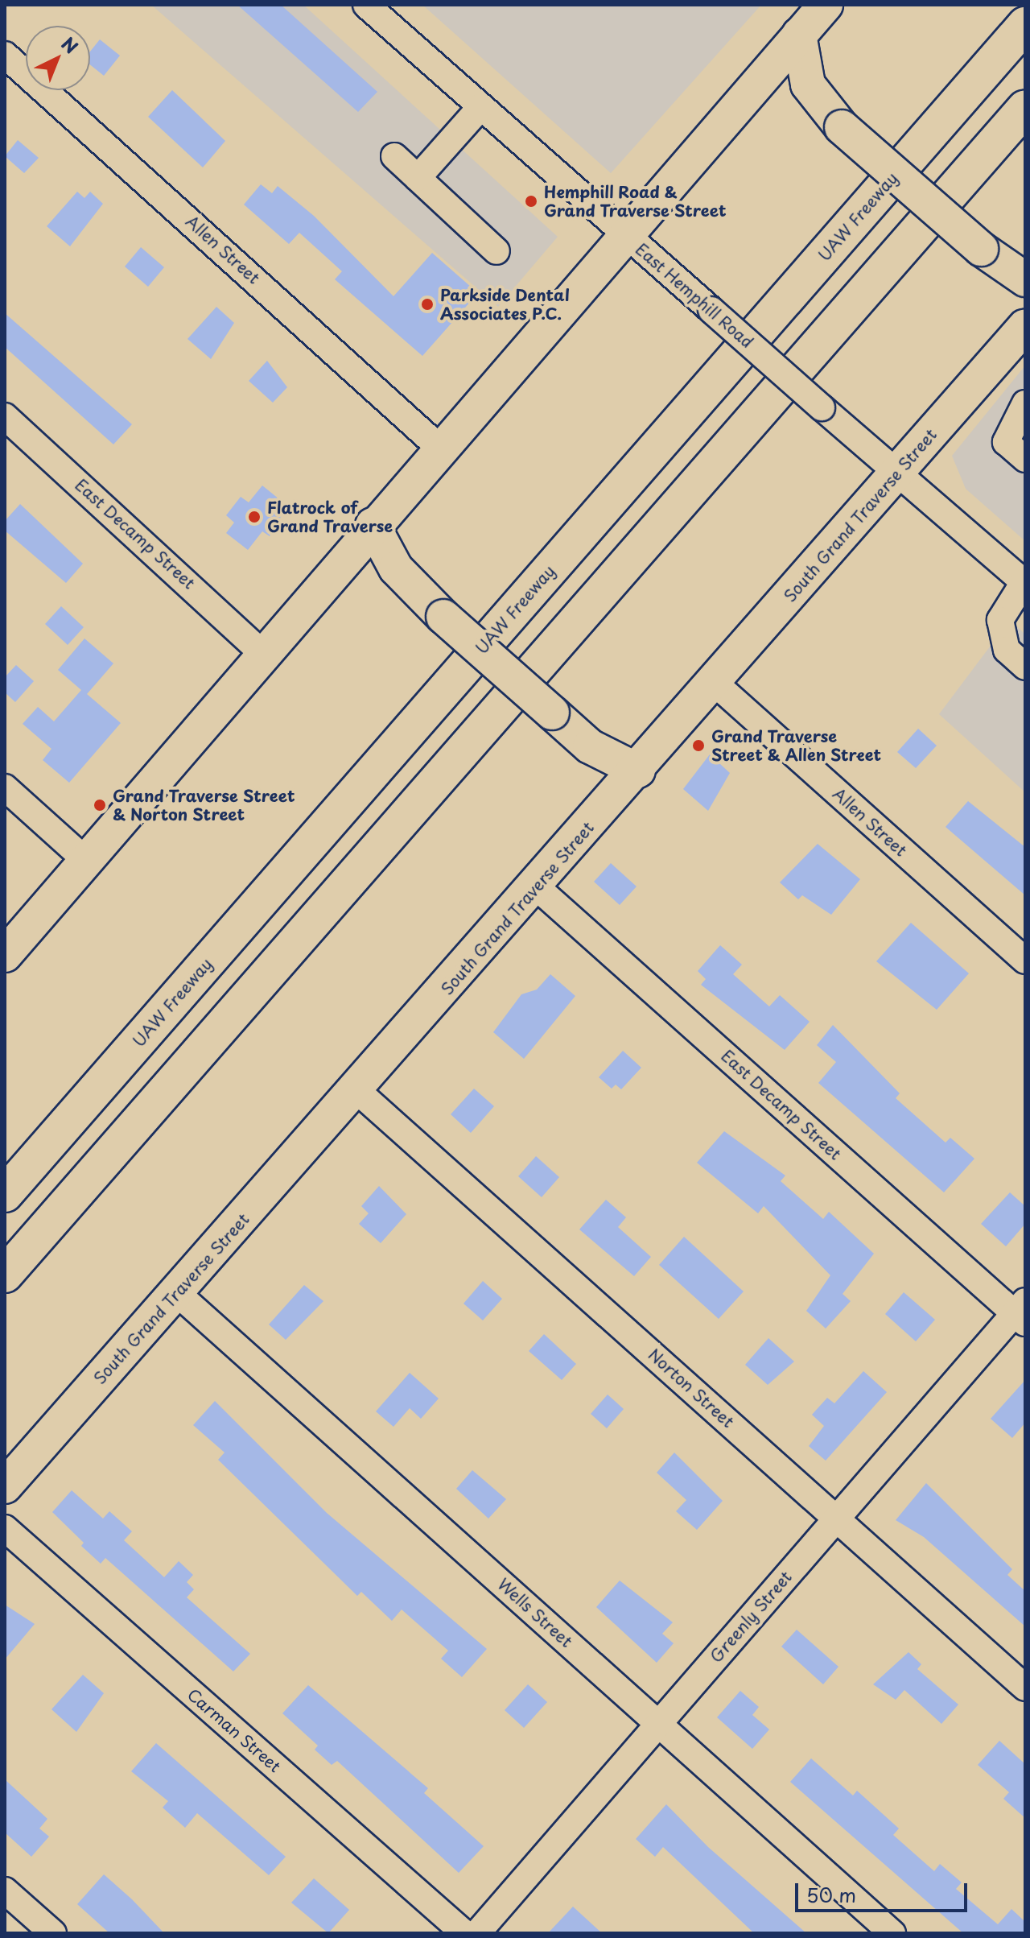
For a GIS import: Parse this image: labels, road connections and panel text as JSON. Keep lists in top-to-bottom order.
{
  "streets": {
    "highway": ["UAW Freeway"],
    "main road": ["South Grand Traverse Street"],
    "street": [
      "Allen Street",
      "East Hemphill Road",
      "East Decamp Street",
      "Norton Street",
      "Wells Street",
      "Greenly Street",
      "Carman Street"
    ]
  },
  "crossings": [
    ["Allen Street", "South Grand Traverse Street"],
    ["East Hemphill Road", "South Grand Traverse Street"],
    ["South Grand Traverse Street", "East Decamp Street"],
    ["South Grand Traverse Street", "Norton Street"],
    ["South Grand Traverse Street", "Wells Street"],
    ["East Decamp Street", "Greenly Street"],
    ["Norton Street", "Greenly Street"],
    ["Wells Street", "Greenly Street"]
  ],
  "places": [
    "Hemphill Road & Grand Traverse Street",
    "Parkside Dental Associates P.C.",
    "Flatrock of Grand Traverse",
    "Grand Traverse Street & Allen Street",
    "Grand Traverse Street & Norton Street"
  ],
  "scale_bar": "50 m",
  "north": "top right"
}
